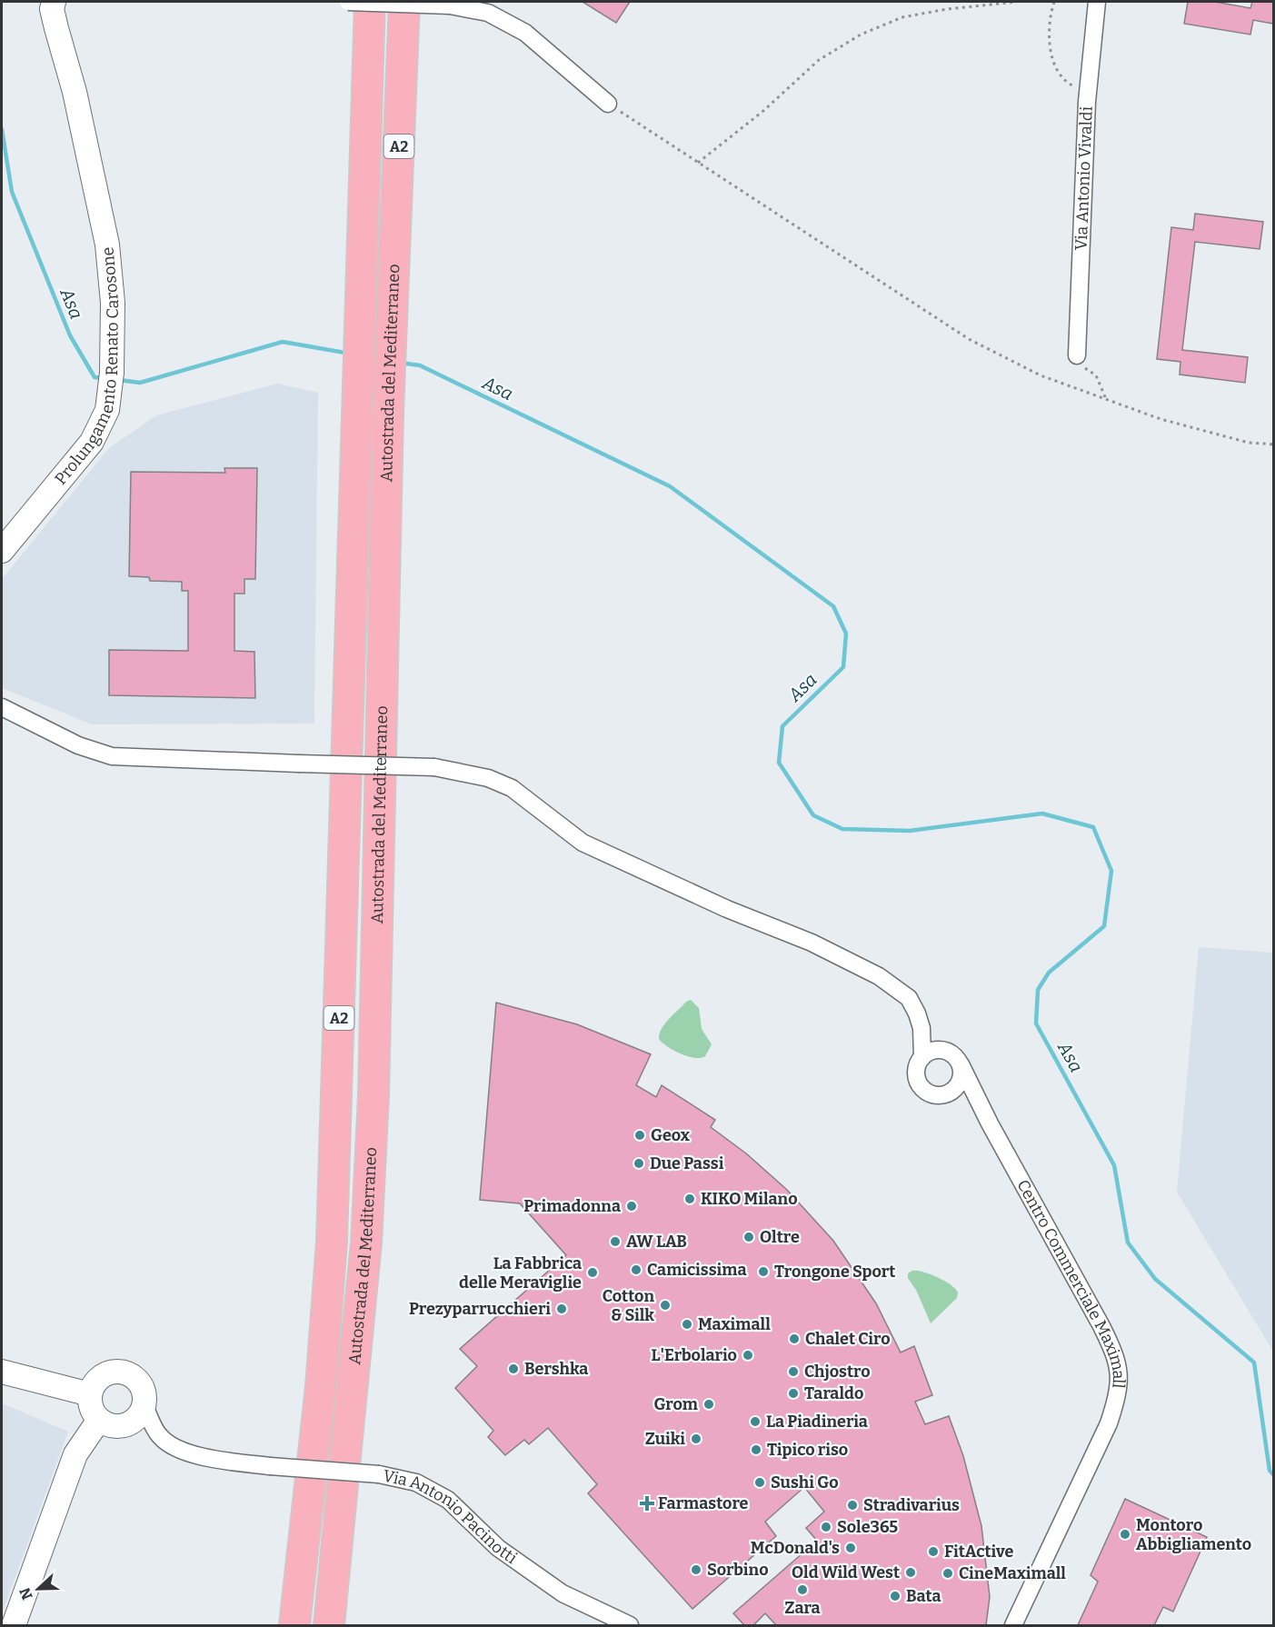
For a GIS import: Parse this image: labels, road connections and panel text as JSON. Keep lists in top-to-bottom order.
{
  "streets": {
    "highway": ["A2", "Autostrada del Mediterraneo"],
    "street": [
      "Via Antonio Vivaldi",
      "Prolungamento Renato Carosone",
      "Centro Commerciale Maximall",
      "Via Antonio Pacinotti"
    ]
  },
  "water": ["Asa"],
  "places": {
    "other": [
      "Geox",
      "Due Passi",
      "KIKO Milano",
      "Primadonna",
      "Oltre",
      "AW LAB",
      "Camicissima",
      "Trongone Sport",
      "La Fabbrica delle Meraviglie",
      "Cotton & Silk",
      "Prezyparrucchieri",
      "Maximall",
      "Chalet Ciro",
      "L'Erbolario",
      "Bershka",
      "Chjostro",
      "Taraldo",
      "Grom",
      "La Piadineria",
      "Zuiki",
      "Tipico riso",
      "Sushi Go",
      "Stradivarius",
      "Sole365",
      "Montoro Abbigliamento",
      "McDonald's",
      "FitActive",
      "Sorbino",
      "Old Wild West",
      "CineMaximall",
      "Zara",
      "Bata"
    ],
    "health": ["Farmastore"]
  },
  "north": "left"
}
